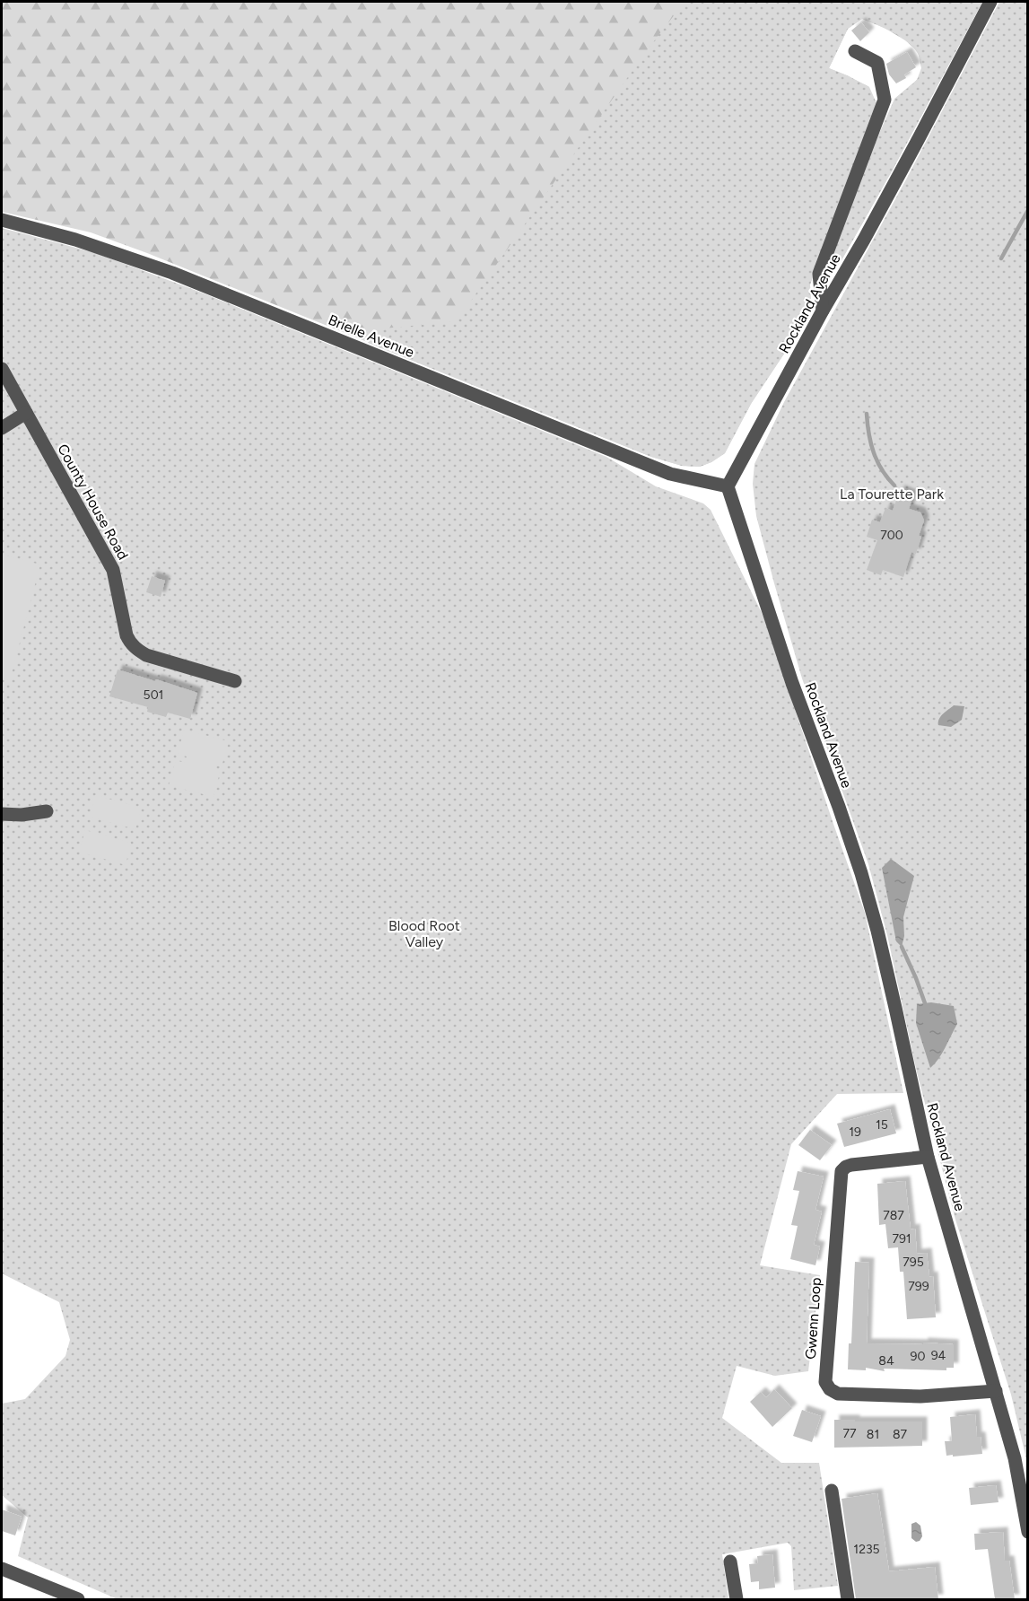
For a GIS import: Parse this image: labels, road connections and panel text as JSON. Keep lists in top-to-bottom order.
{
  "streets": {
    "street": [
      "Rockland Avenue",
      "Brielle Avenue",
      "County House Road",
      "Gwenn Loop"
    ]
  },
  "crossings": [
    ["Rockland Avenue", "Brielle Avenue"],
    ["Rockland Avenue", "Gwenn Loop"]
  ],
  "parks": ["La Tourette Park", "Blood Root Valley"],
  "house_numbers": [
    "700",
    "501",
    "15",
    "19",
    "787",
    "791",
    "795",
    "799",
    "94",
    "90",
    "84",
    "77",
    "81",
    "87",
    "1235"
  ]
}
